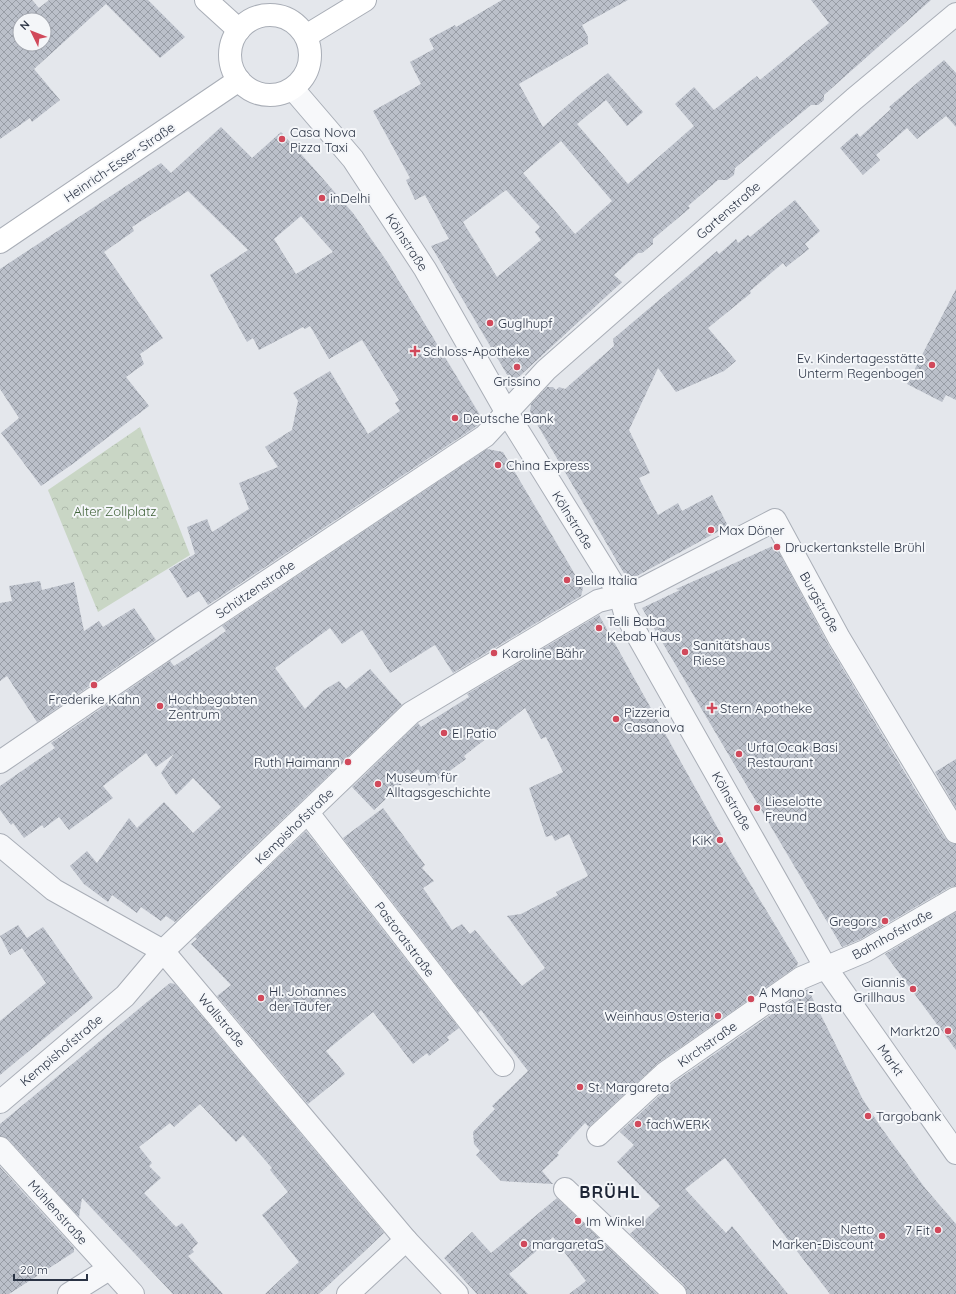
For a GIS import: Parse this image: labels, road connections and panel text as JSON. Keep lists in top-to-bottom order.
{
  "streets": {
    "main road": ["Heinrich-Esser-Straße"],
    "street": [
      "Gartenstraße",
      "Kölnstraße",
      "Schützenstraße",
      "Burgstraße",
      "Kempishofstraße",
      "Bahnhofstraße",
      "Pastoratstraße",
      "Wallstraße",
      "Kirchstraße",
      "Markt",
      "Mühlenstraße"
    ]
  },
  "crossings": [
    ["Heinrich-Esser-Straße", "Kölnstraße"],
    ["Gartenstraße", "Kölnstraße"],
    ["Gartenstraße", "Schützenstraße"],
    ["Kölnstraße", "Schützenstraße"],
    ["Kölnstraße", "Burgstraße"],
    ["Kölnstraße", "Kempishofstraße"],
    ["Kölnstraße", "Bahnhofstraße"],
    ["Kölnstraße", "Kirchstraße"],
    ["Kölnstraße", "Markt"],
    ["Burgstraße", "Kempishofstraße"],
    ["Kempishofstraße", "Pastoratstraße"],
    ["Kempishofstraße", "Wallstraße"],
    ["Bahnhofstraße", "Kirchstraße"],
    ["Bahnhofstraße", "Markt"],
    ["Kirchstraße", "Markt"]
  ],
  "districts": ["BRÜHL"],
  "parks": ["Alter Zollplatz"],
  "places": {
    "other": [
      "Casa Nova Pizza Taxi",
      "inDelhi",
      "Guglhupf",
      "Ev. Kindertagesstätte Unterm Regenbogen",
      "Grissino",
      "Deutsche Bank",
      "China Express",
      "Max Döner",
      "Druckertankstelle Brühl",
      "Bella Italia",
      "Telli Baba Kebab Haus",
      "Sanitätshaus Riese",
      "Karoline Bähr",
      "Frederike Kahn",
      "Hochbegabten Zentrum",
      "Pizzeria Casanova",
      "El Patio",
      "Urfa Ocak Basi Restaurant",
      "Ruth Haimann",
      "Museum für Alltagsgeschichte",
      "Lieselotte Freund",
      "KiK",
      "Gregors",
      "Giannis Grillhaus",
      "Hl. Johannes der Täufer",
      "A Mano - Pasta E Basta",
      "Weinhaus Osteria",
      "Markt20",
      "St. Margareta",
      "Targobank",
      "fachWERK",
      "Im Winkel",
      "7 Fit",
      "Netto Marken-Discount",
      "margaretaS"
    ],
    "health": ["Schloss-Apotheke", "Stern Apotheke"]
  },
  "scale_bar": "20 m",
  "north": "top left"
}
